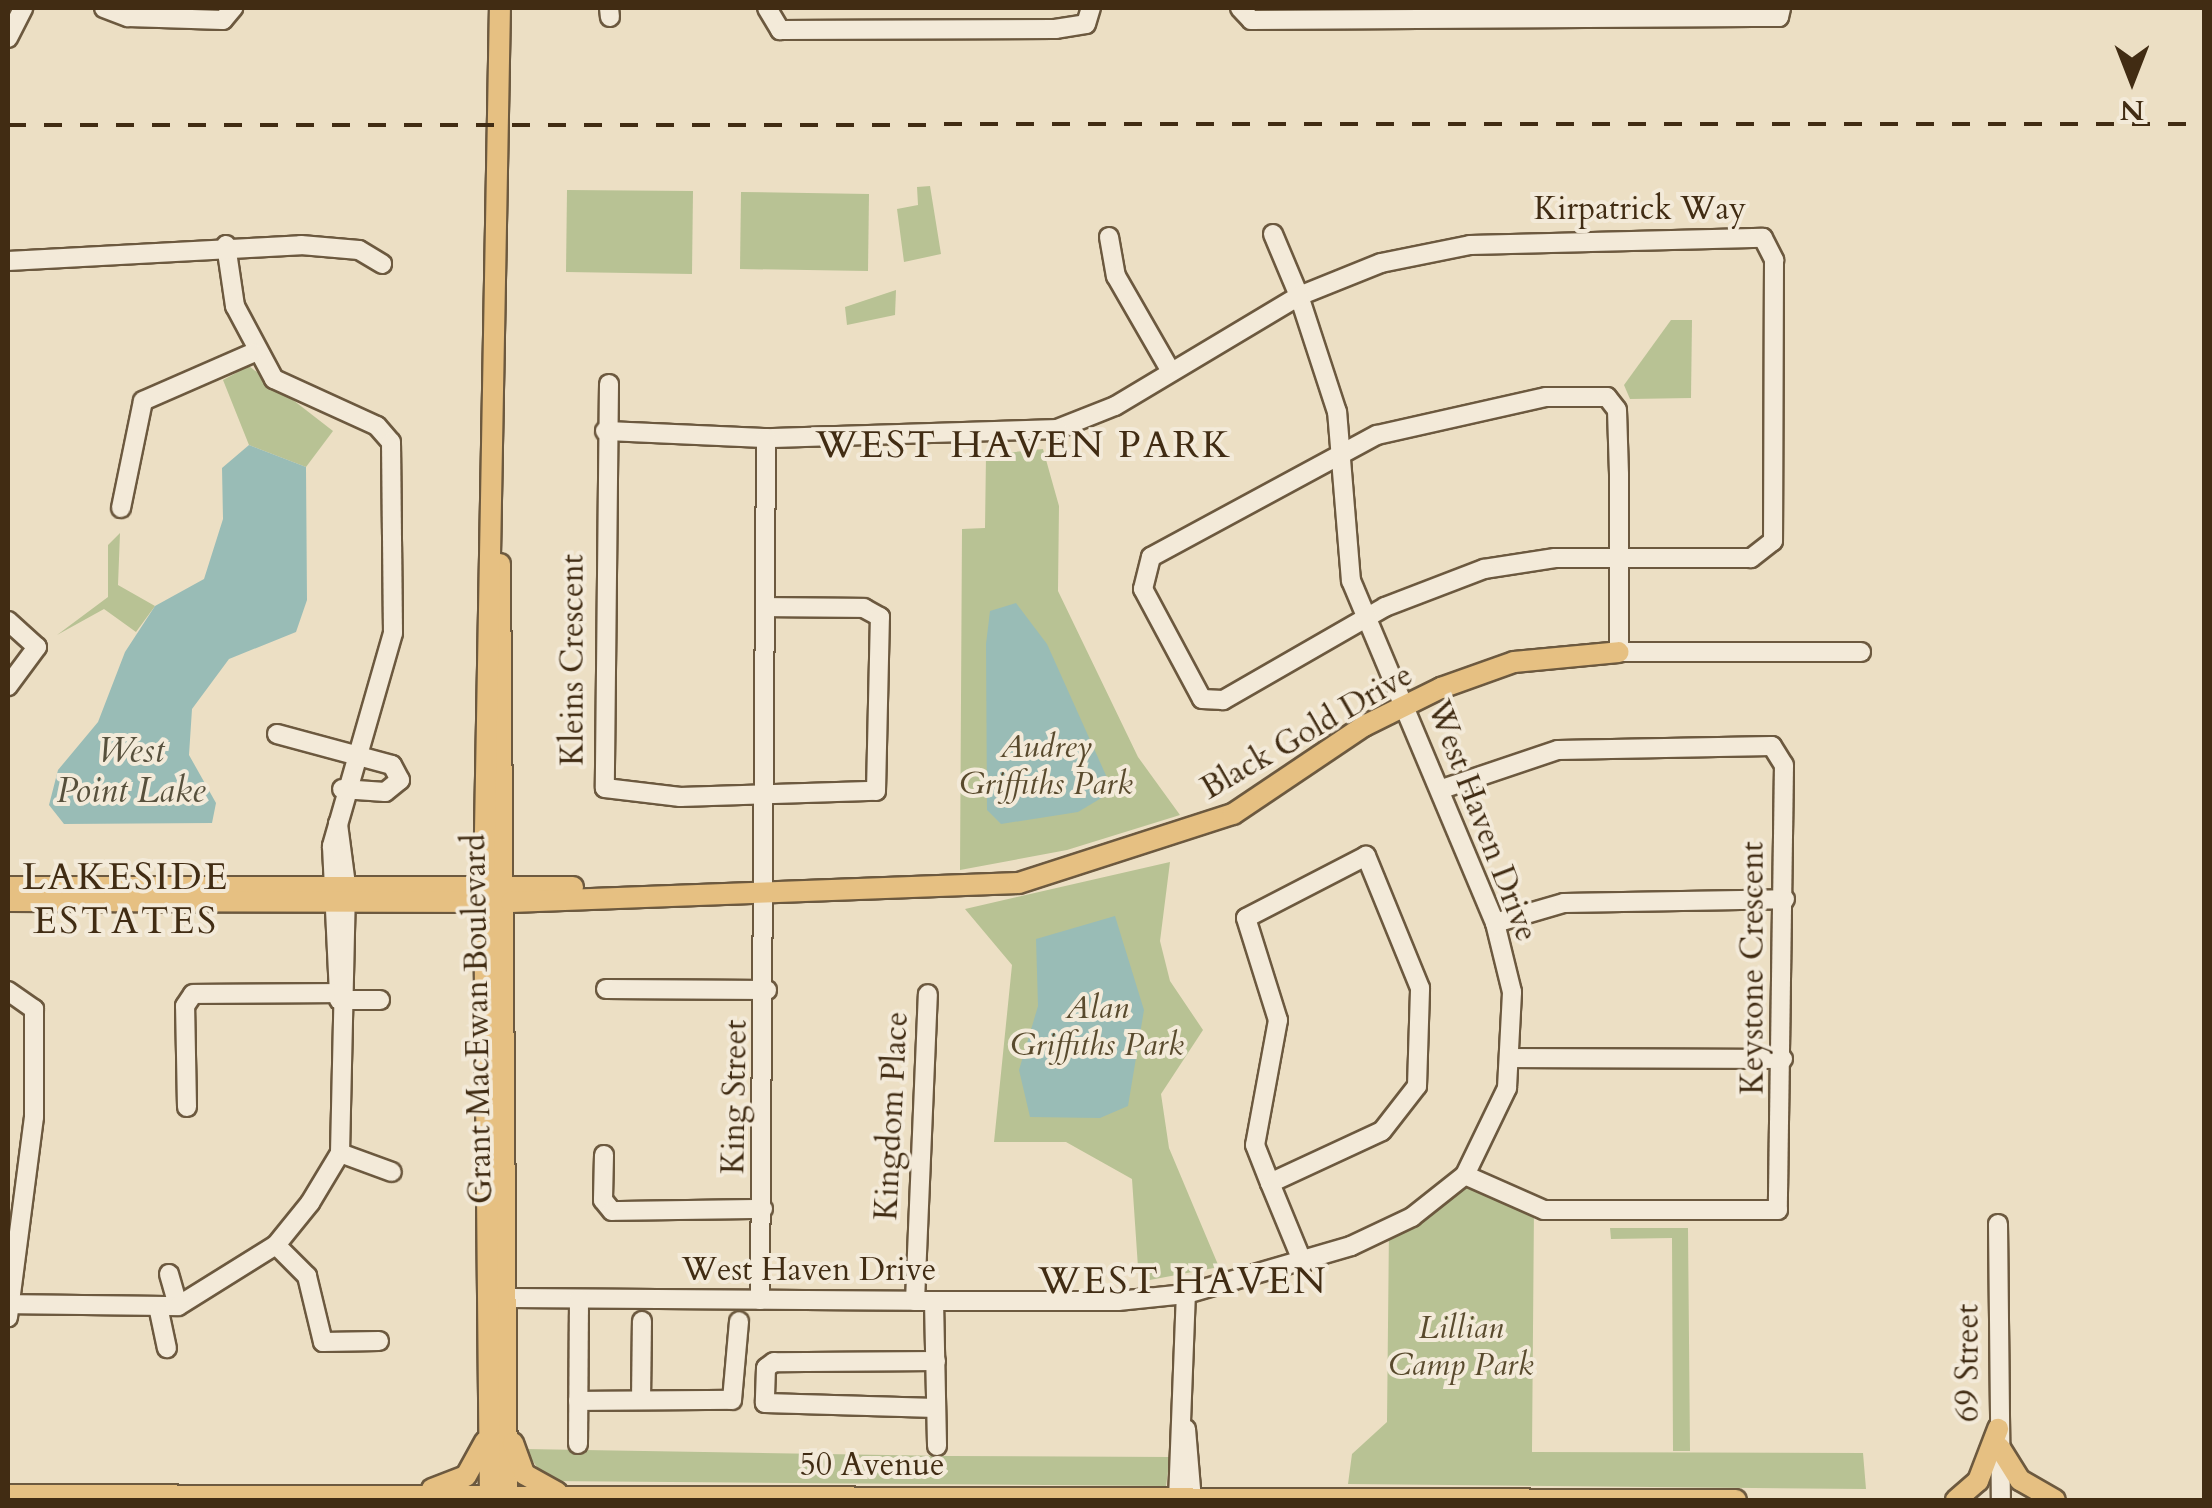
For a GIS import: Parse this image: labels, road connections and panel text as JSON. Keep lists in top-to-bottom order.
{
  "streets": {
    "main road": ["Black Gold Drive", "Grant MacEwan Boulevard", "50 Avenue"],
    "street": [
      "Kirpatrick Way",
      "Kleins Crescent",
      "West Haven Drive",
      "Keystone Crescent",
      "King Street",
      "Kingdom Place",
      "69 Street"
    ]
  },
  "crossings": [
    ["Kirpatrick Way", "West Haven Drive"],
    ["Black Gold Drive", "West Haven Drive"],
    ["Black Gold Drive", "Grant MacEwan Boulevard"],
    ["Black Gold Drive", "King Street"],
    ["West Haven Drive", "Keystone Crescent"],
    ["West Haven Drive", "Grant MacEwan Boulevard"],
    ["West Haven Drive", "King Street"],
    ["West Haven Drive", "Kingdom Place"],
    ["Grant MacEwan Boulevard", "50 Avenue"]
  ],
  "districts": ["WEST HAVEN PARK", "LAKESIDE ESTATES", "WEST HAVEN"],
  "water": ["West Point Lake"],
  "parks": ["Audrey Griffiths Park", "Alan Griffiths Park", "Lillian Camp Park"],
  "north": "bottom"
}
